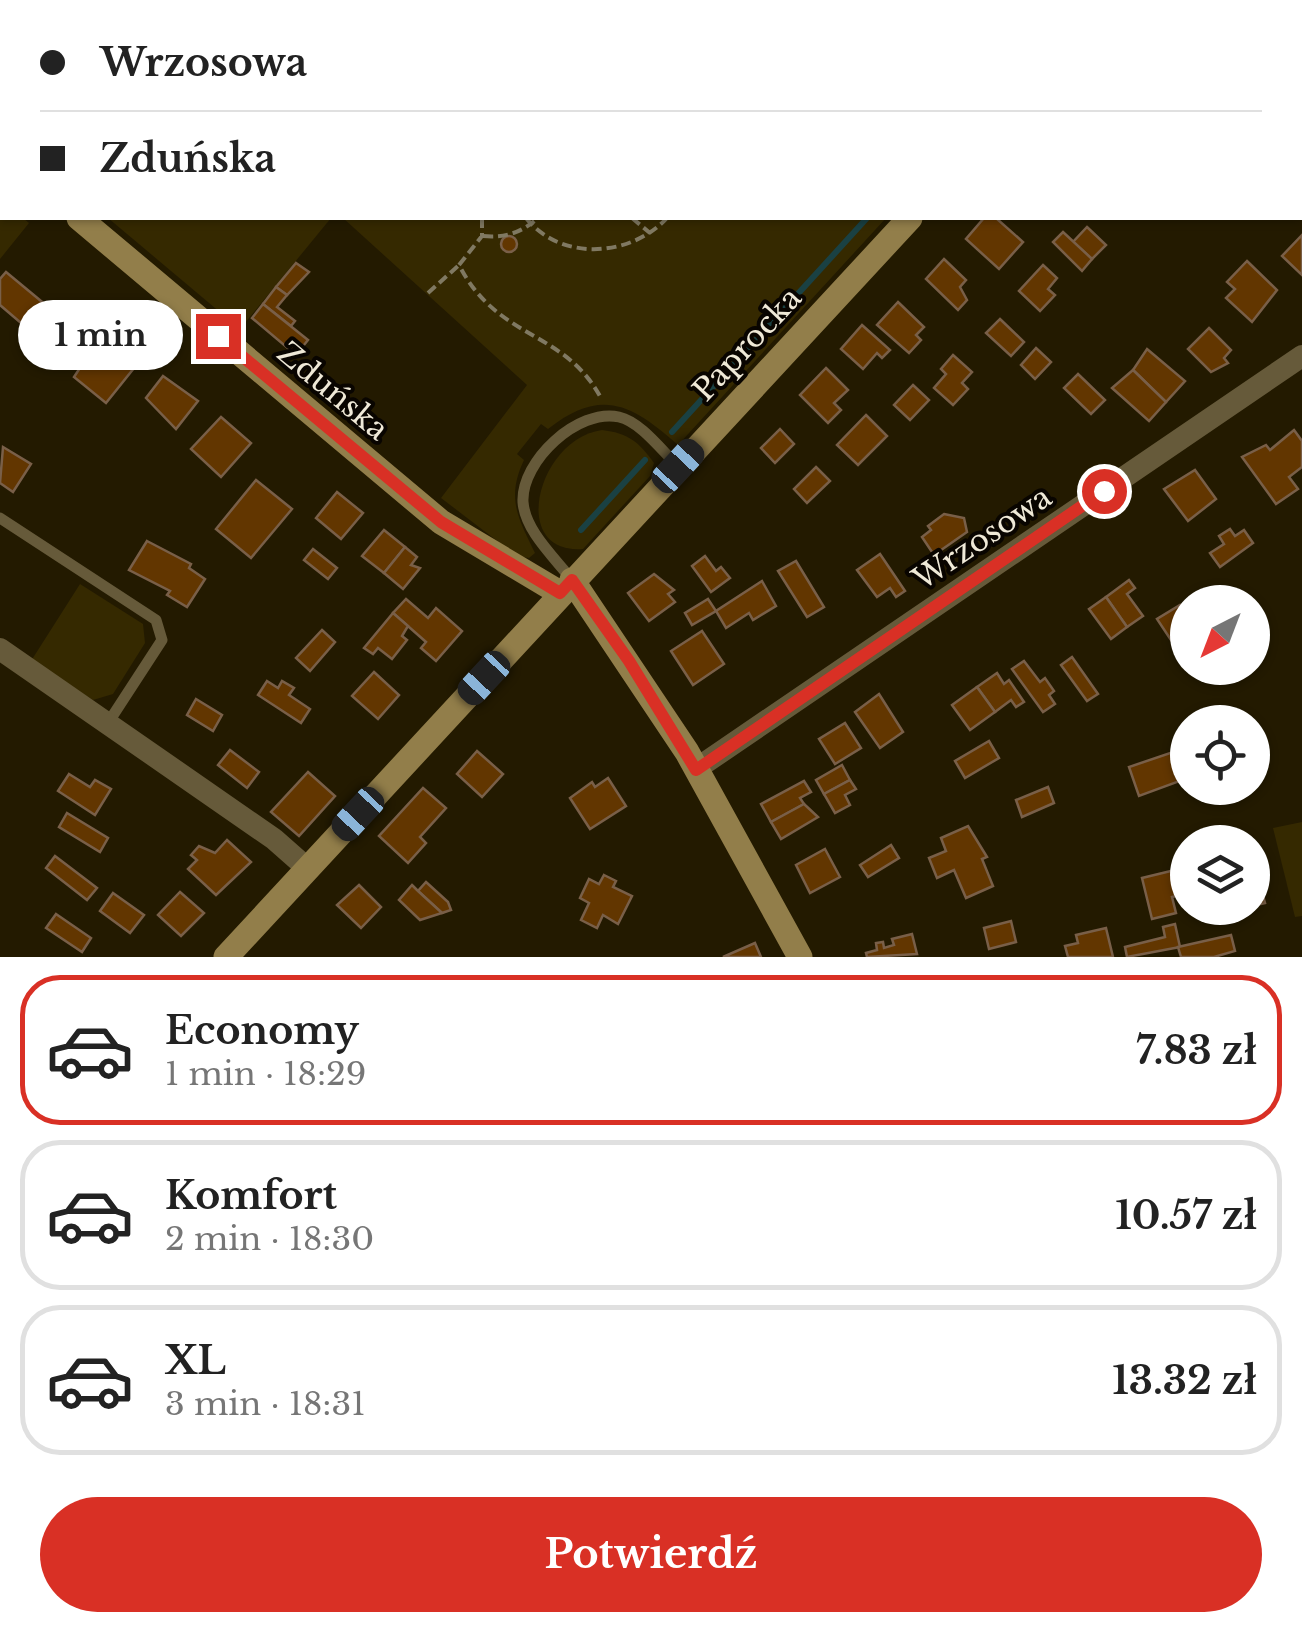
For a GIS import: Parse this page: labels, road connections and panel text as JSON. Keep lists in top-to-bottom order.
{
  "streets": {
    "street": ["Paprocka", "Zduńska", "Wrzosowa"]
  },
  "crossings": [
    ["Paprocka", "Zduńska"],
    ["Zduńska", "Wrzosowa"]
  ],
  "north": "bottom left",
  "page": {
    "banner": ["Wrzosowa", "Zduńska"],
    "bubble": "1 min",
    "list": [
      {
        "name": "Economy",
        "note": "1 min · 18:29",
        "value": "7.83 zł"
      },
      {
        "name": "Komfort",
        "note": "2 min · 18:30",
        "value": "10.57 zł"
      },
      {
        "name": "XL",
        "note": "3 min · 18:31",
        "value": "13.32 zł"
      }
    ],
    "buttons": "Potwierdź"
  }
}
